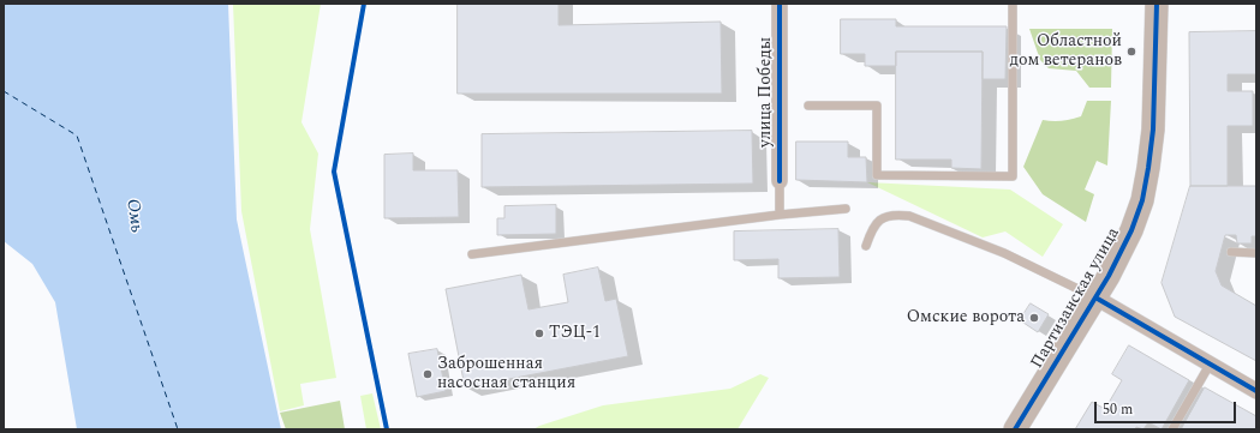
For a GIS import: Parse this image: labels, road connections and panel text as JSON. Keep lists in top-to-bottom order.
{
  "streets": {
    "street": ["улица Победы", "Партизанская улица"]
  },
  "water": ["Омь"],
  "places": [
    "Областной дом ветеранов",
    "Омские ворота",
    "ТЭЦ-1",
    "Заброшенная насосная станция"
  ],
  "scale_bar": "50 m"
}
